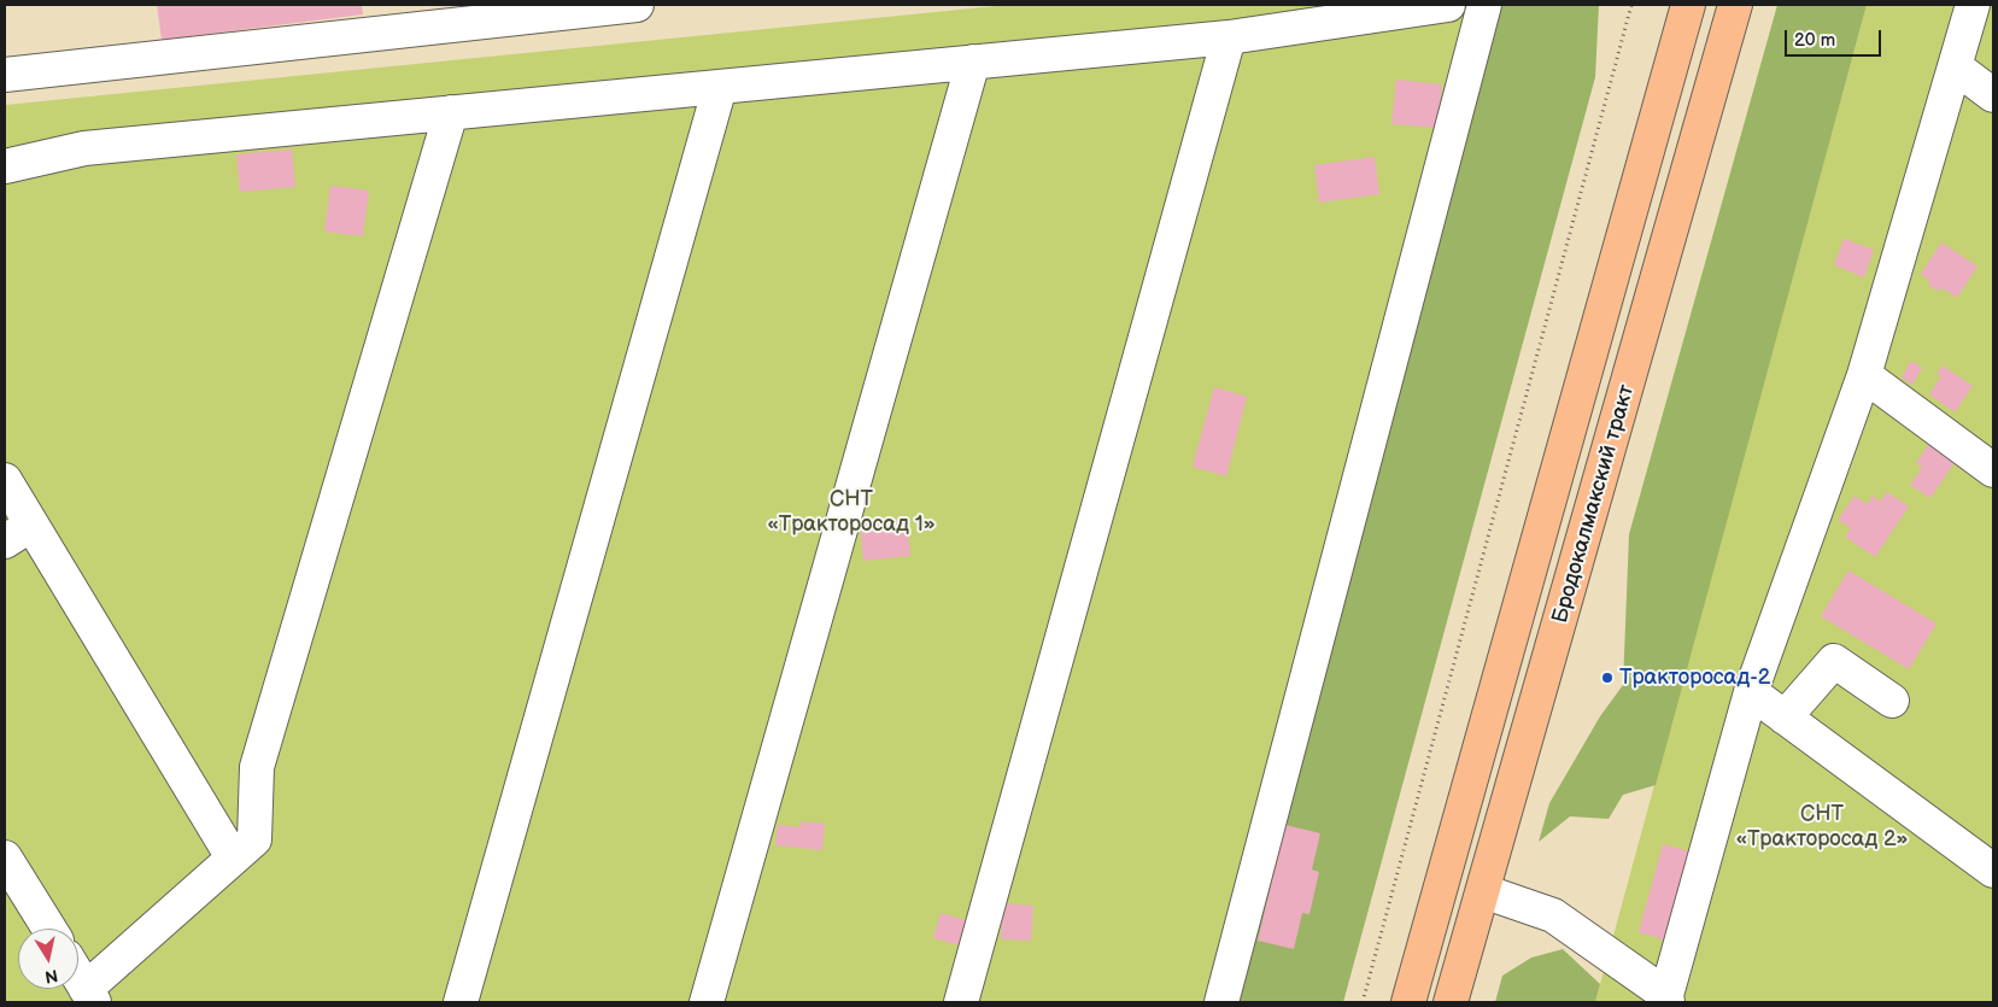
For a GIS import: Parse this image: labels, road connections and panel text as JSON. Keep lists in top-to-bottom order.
{
  "streets": {
    "main road": ["Бродокалмакский тракт"]
  },
  "parks": ["СНТ «Тракторосад 1»", "СНТ «Тракторосад 2»"],
  "places": ["Тракторосад-2"],
  "scale_bar": "20 m",
  "north": "bottom"
}
